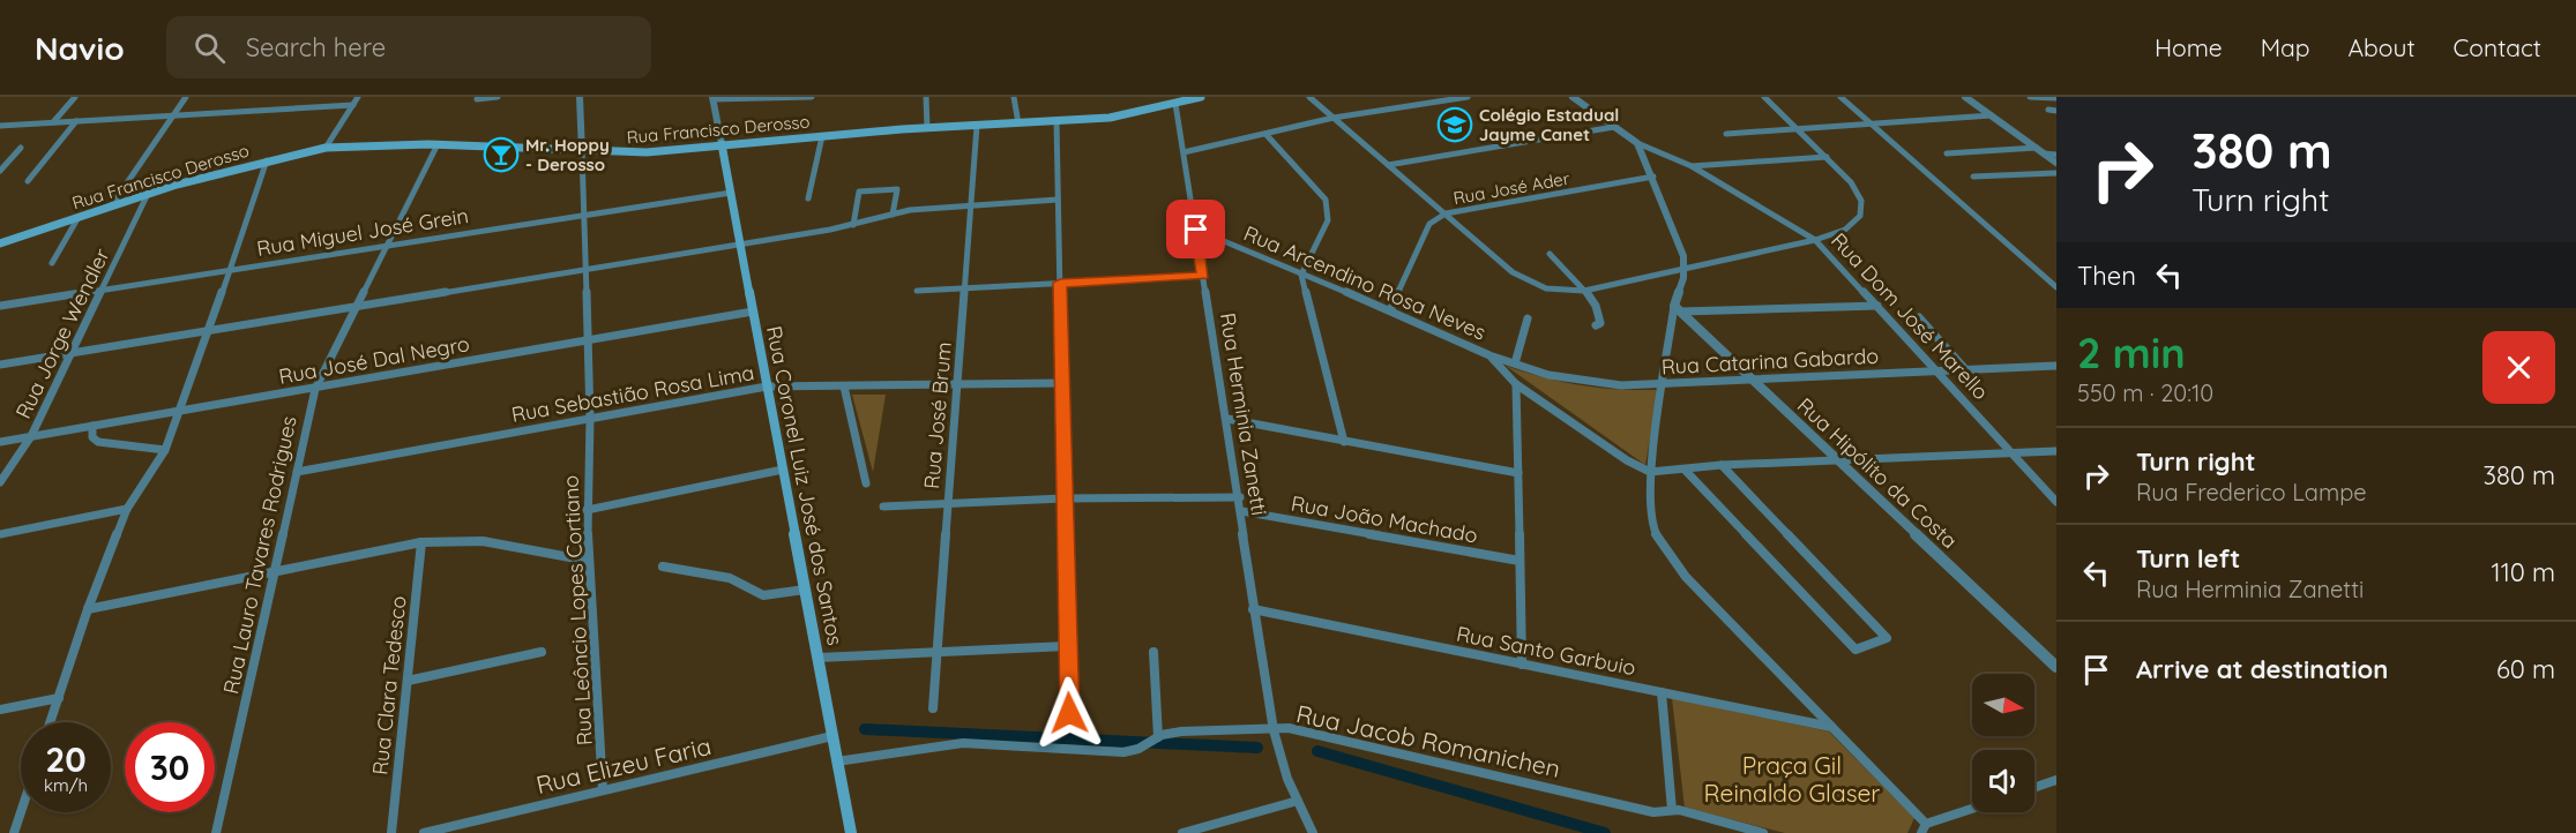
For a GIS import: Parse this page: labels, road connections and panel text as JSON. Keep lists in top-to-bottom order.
{
  "streets": {
    "main road": ["Rua Francisco Derosso", "Rua Coronel Luiz José dos Santos"],
    "street": [
      "Rua José Ader",
      "Rua Miguel José Grein",
      "Rua Arcendino Rosa Neves",
      "Rua Dom José Marello",
      "Rua Jorge Wendler",
      "Rua José Dal Negro",
      "Rua Catarina Gabardo",
      "Rua Sebastião Rosa Lima",
      "Rua Herminia Zanetti",
      "Rua José Brum",
      "Rua Hipólito da Costa",
      "Rua João Machado",
      "Rua Lauro Tavares Rodrigues",
      "Rua Leôncio Lopes Cortiano",
      "Rua Santo Garbuio",
      "Rua Clara Tedesco",
      "Rua Jacob Romanichen",
      "Rua Elizeu Faria"
    ]
  },
  "crossings": [
    ["Rua Francisco Derosso", "Rua Jorge Wendler"],
    ["Rua Francisco Derosso", "Rua Herminia Zanetti"],
    ["Rua Francisco Derosso", "Rua José Brum"],
    ["Rua Francisco Derosso", "Rua Coronel Luiz José dos Santos"],
    ["Rua Francisco Derosso", "Rua Lauro Tavares Rodrigues"],
    ["Rua Francisco Derosso", "Rua Leôncio Lopes Cortiano"],
    ["Rua José Ader", "Rua Arcendino Rosa Neves"],
    ["Rua Miguel José Grein", "Rua Jorge Wendler"],
    ["Rua Miguel José Grein", "Rua Coronel Luiz José dos Santos"],
    ["Rua Miguel José Grein", "Rua Lauro Tavares Rodrigues"],
    ["Rua Miguel José Grein", "Rua Leôncio Lopes Cortiano"],
    ["Rua Arcendino Rosa Neves", "Rua Catarina Gabardo"],
    ["Rua Arcendino Rosa Neves", "Rua Herminia Zanetti"],
    ["Rua Dom José Marello", "Rua Catarina Gabardo"],
    ["Rua Jorge Wendler", "Rua José Dal Negro"],
    ["Rua José Dal Negro", "Rua Coronel Luiz José dos Santos"],
    ["Rua José Dal Negro", "Rua Lauro Tavares Rodrigues"],
    ["Rua José Dal Negro", "Rua Leôncio Lopes Cortiano"],
    ["Rua Catarina Gabardo", "Rua Hipólito da Costa"],
    ["Rua Sebastião Rosa Lima", "Rua José Brum"],
    ["Rua Sebastião Rosa Lima", "Rua Coronel Luiz José dos Santos"],
    ["Rua Sebastião Rosa Lima", "Rua Lauro Tavares Rodrigues"],
    ["Rua Sebastião Rosa Lima", "Rua Leôncio Lopes Cortiano"],
    ["Rua Herminia Zanetti", "Rua João Machado"],
    ["Rua Herminia Zanetti", "Rua Santo Garbuio"],
    ["Rua Herminia Zanetti", "Rua Jacob Romanichen"],
    ["Rua Coronel Luiz José dos Santos", "Rua Jacob Romanichen"],
    ["Rua Coronel Luiz José dos Santos", "Rua Elizeu Faria"],
    ["Rua Leôncio Lopes Cortiano", "Rua Elizeu Faria"]
  ],
  "parks": ["Praça Gil Reinaldo Glaser"],
  "places": {
    "school or university": ["Colégio Estadual Jayme Canet"],
    "bar": ["Mr. Hoppy - Derosso"]
  },
  "north": "right",
  "page": {
    "header": "Navio",
    "search": "Search here",
    "nav": [
      "Home",
      "Map",
      "About",
      "Contact"
    ],
    "turn": ["380 m", "Turn right"],
    "then": "Then",
    "heading": ["2 min", "550 m · 20:10"],
    "list": [
      {
        "name": "Turn right",
        "note": "Rua Frederico Lampe",
        "value": "380 m"
      },
      {
        "name": "Turn left",
        "note": "Rua Herminia Zanetti",
        "value": "110 m"
      },
      {
        "name": "Arrive at destination",
        "value": "60 m"
      }
    ],
    "speed": "20 km/h",
    "limit": "30"
  }
}
